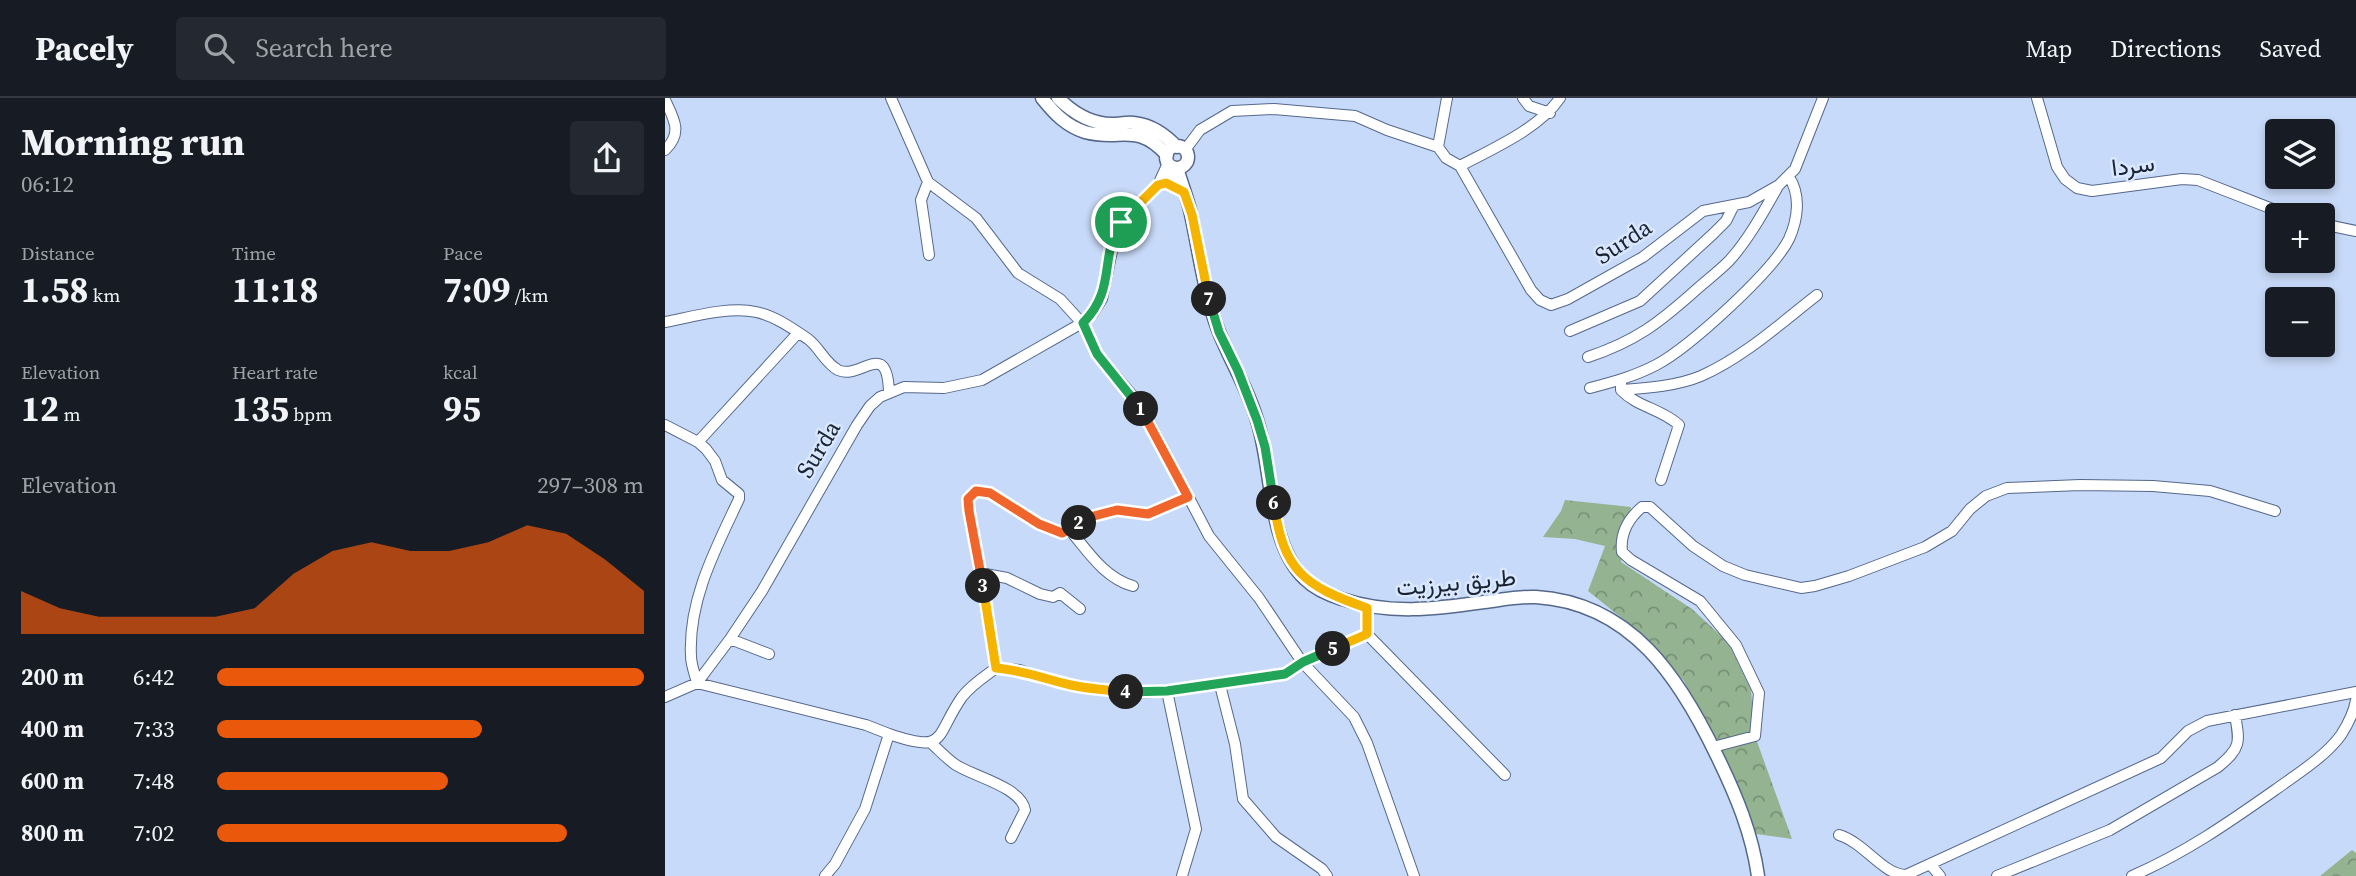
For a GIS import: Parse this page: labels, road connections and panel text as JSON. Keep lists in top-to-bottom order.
{
  "streets": {
    "main road": ["طريق بيرزيت"],
    "street": ["سردا", "Surda"]
  },
  "page": {
    "header": "Pacely",
    "search": "Search here",
    "nav": ["Map", "Directions", "Saved"],
    "heading": ["Morning run", "06:12"],
    "map_buttons": ["+", "−"],
    "stats": [
      ["Distance", "1.58 km"],
      ["Time", "11:18"],
      ["Pace", "7:09 /km"],
      ["Elevation", "12 m"],
      ["Heart rate", "135 bpm"],
      ["kcal", "95"]
    ],
    "pins": [
      "7",
      "1",
      "6",
      "2",
      "3",
      "5",
      "4"
    ],
    "chart": ["Elevation", "297–308 m"],
    "list": [
      {
        "name": "200 m",
        "note": "6:42"
      },
      {
        "name": "400 m",
        "note": "7:33"
      },
      {
        "name": "600 m",
        "note": "7:48"
      },
      {
        "name": "800 m",
        "note": "7:02"
      }
    ]
  }
}
